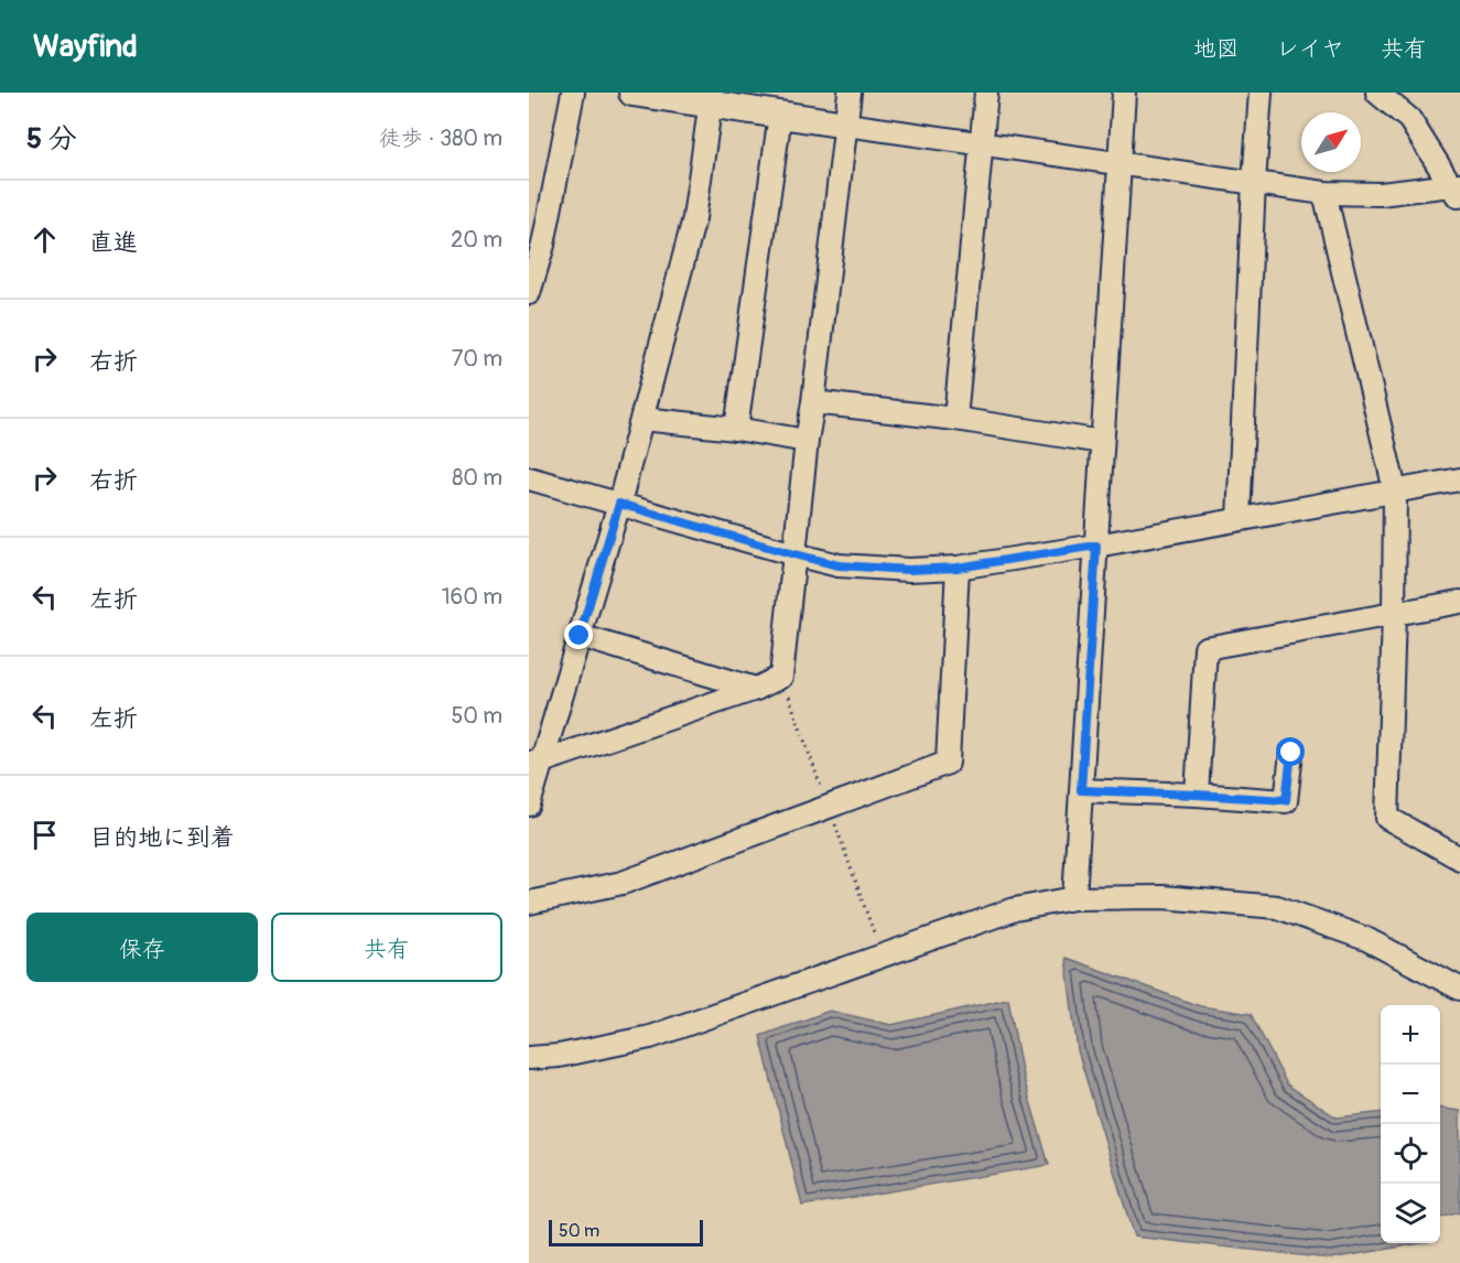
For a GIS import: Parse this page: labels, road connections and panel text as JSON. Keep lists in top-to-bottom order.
{
  "scale_bar": "50 m",
  "north": "top right",
  "page": {
    "header": "Wayfind",
    "nav": ["地図", "レイヤ", "共有"],
    "heading": ["5 分", "徒歩 · 380 m"],
    "list": [
      ["直進", "20 m"],
      ["右折", "70 m"],
      ["右折", "80 m"],
      ["左折", "160 m"],
      ["左折", "50 m"],
      "目的地に到着"
    ],
    "buttons": ["保存", "共有"],
    "map_buttons": ["+", "−"],
    "scale": "50 m"
  }
}
